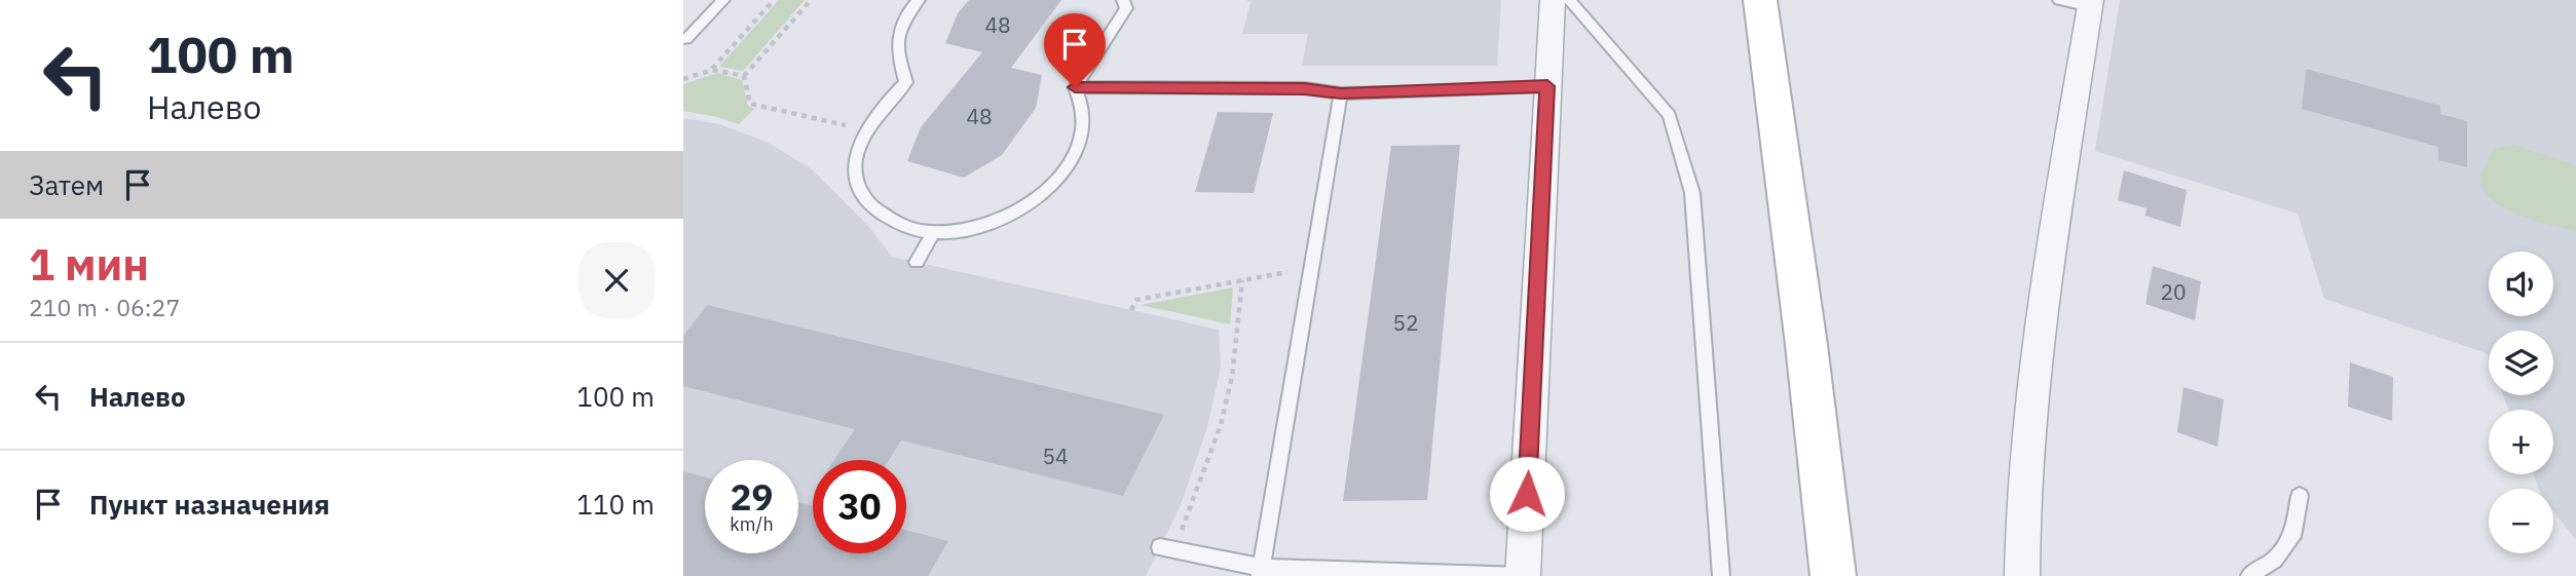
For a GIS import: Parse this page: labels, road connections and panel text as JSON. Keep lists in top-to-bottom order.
{
  "house_numbers": [
    "48",
    "48",
    "20",
    "52",
    "54"
  ],
  "page": {
    "turn": ["100 m", "Налево"],
    "then": "Затем",
    "heading": ["1 мин", "210 m · 06:27"],
    "map_buttons": ["+", "−"],
    "list": [
      {
        "name": "Налево",
        "value": "100 m"
      },
      {
        "name": "Пункт назначения",
        "value": "110 m"
      }
    ],
    "speed": "29 km/h",
    "limit": "30"
  }
}
